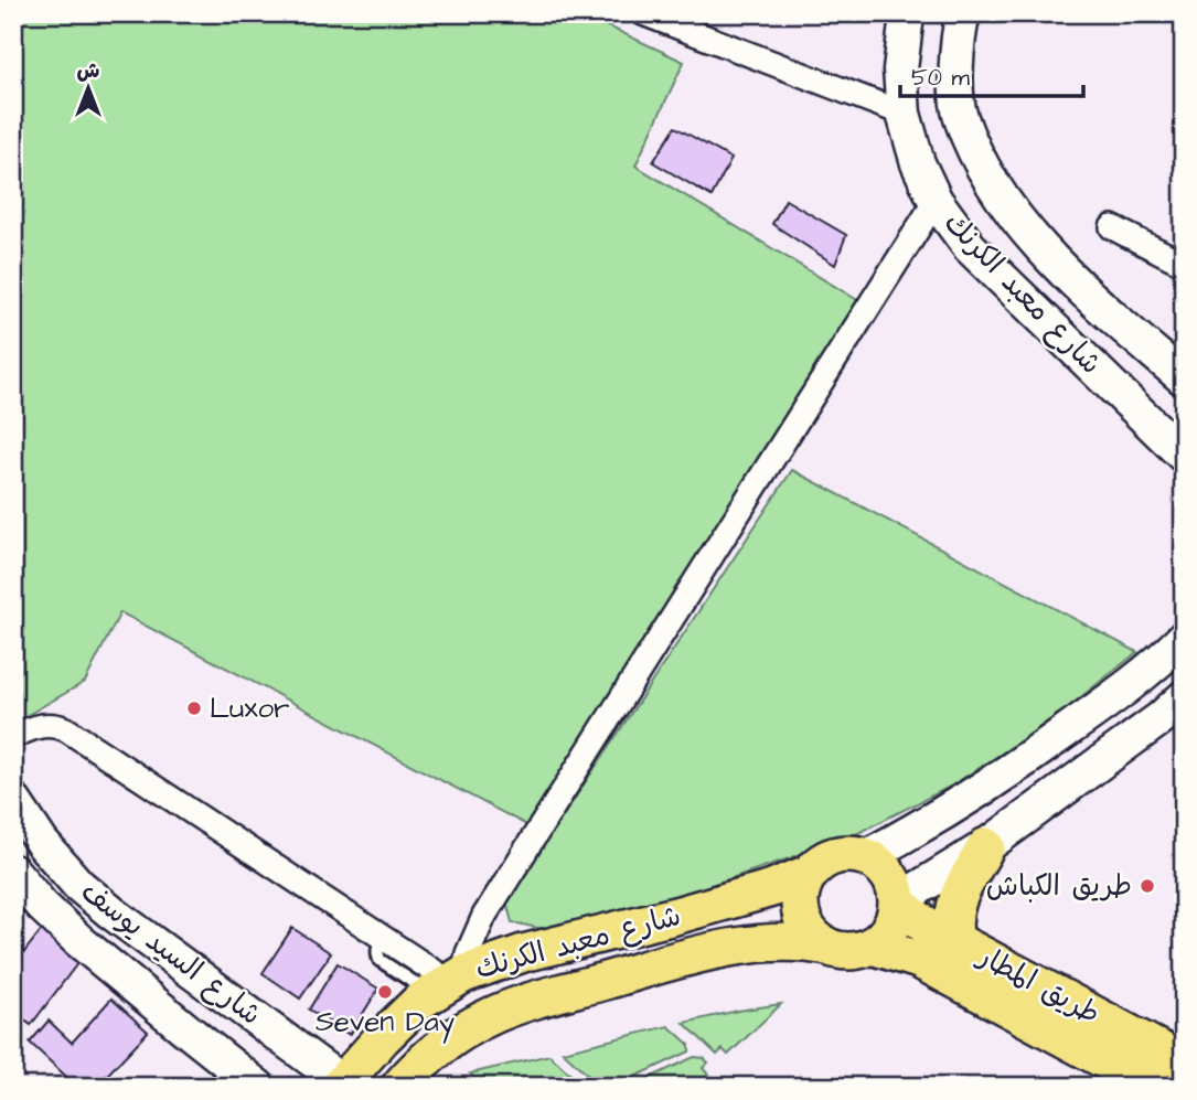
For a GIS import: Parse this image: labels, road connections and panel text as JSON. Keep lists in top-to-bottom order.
{
  "streets": {
    "main road": ["شارع معبد الكرنك", "طريق المطار"],
    "street": ["شارع السيد يوسف"]
  },
  "crossings": [
    ["شارع معبد الكرنك", "شارع السيد يوسف"],
    ["شارع معبد الكرنك", "طريق المطار"]
  ],
  "places": ["Luxor", "طريق الكباش", "Seven Day"],
  "scale_bar": "50 m",
  "north": "top"
}
